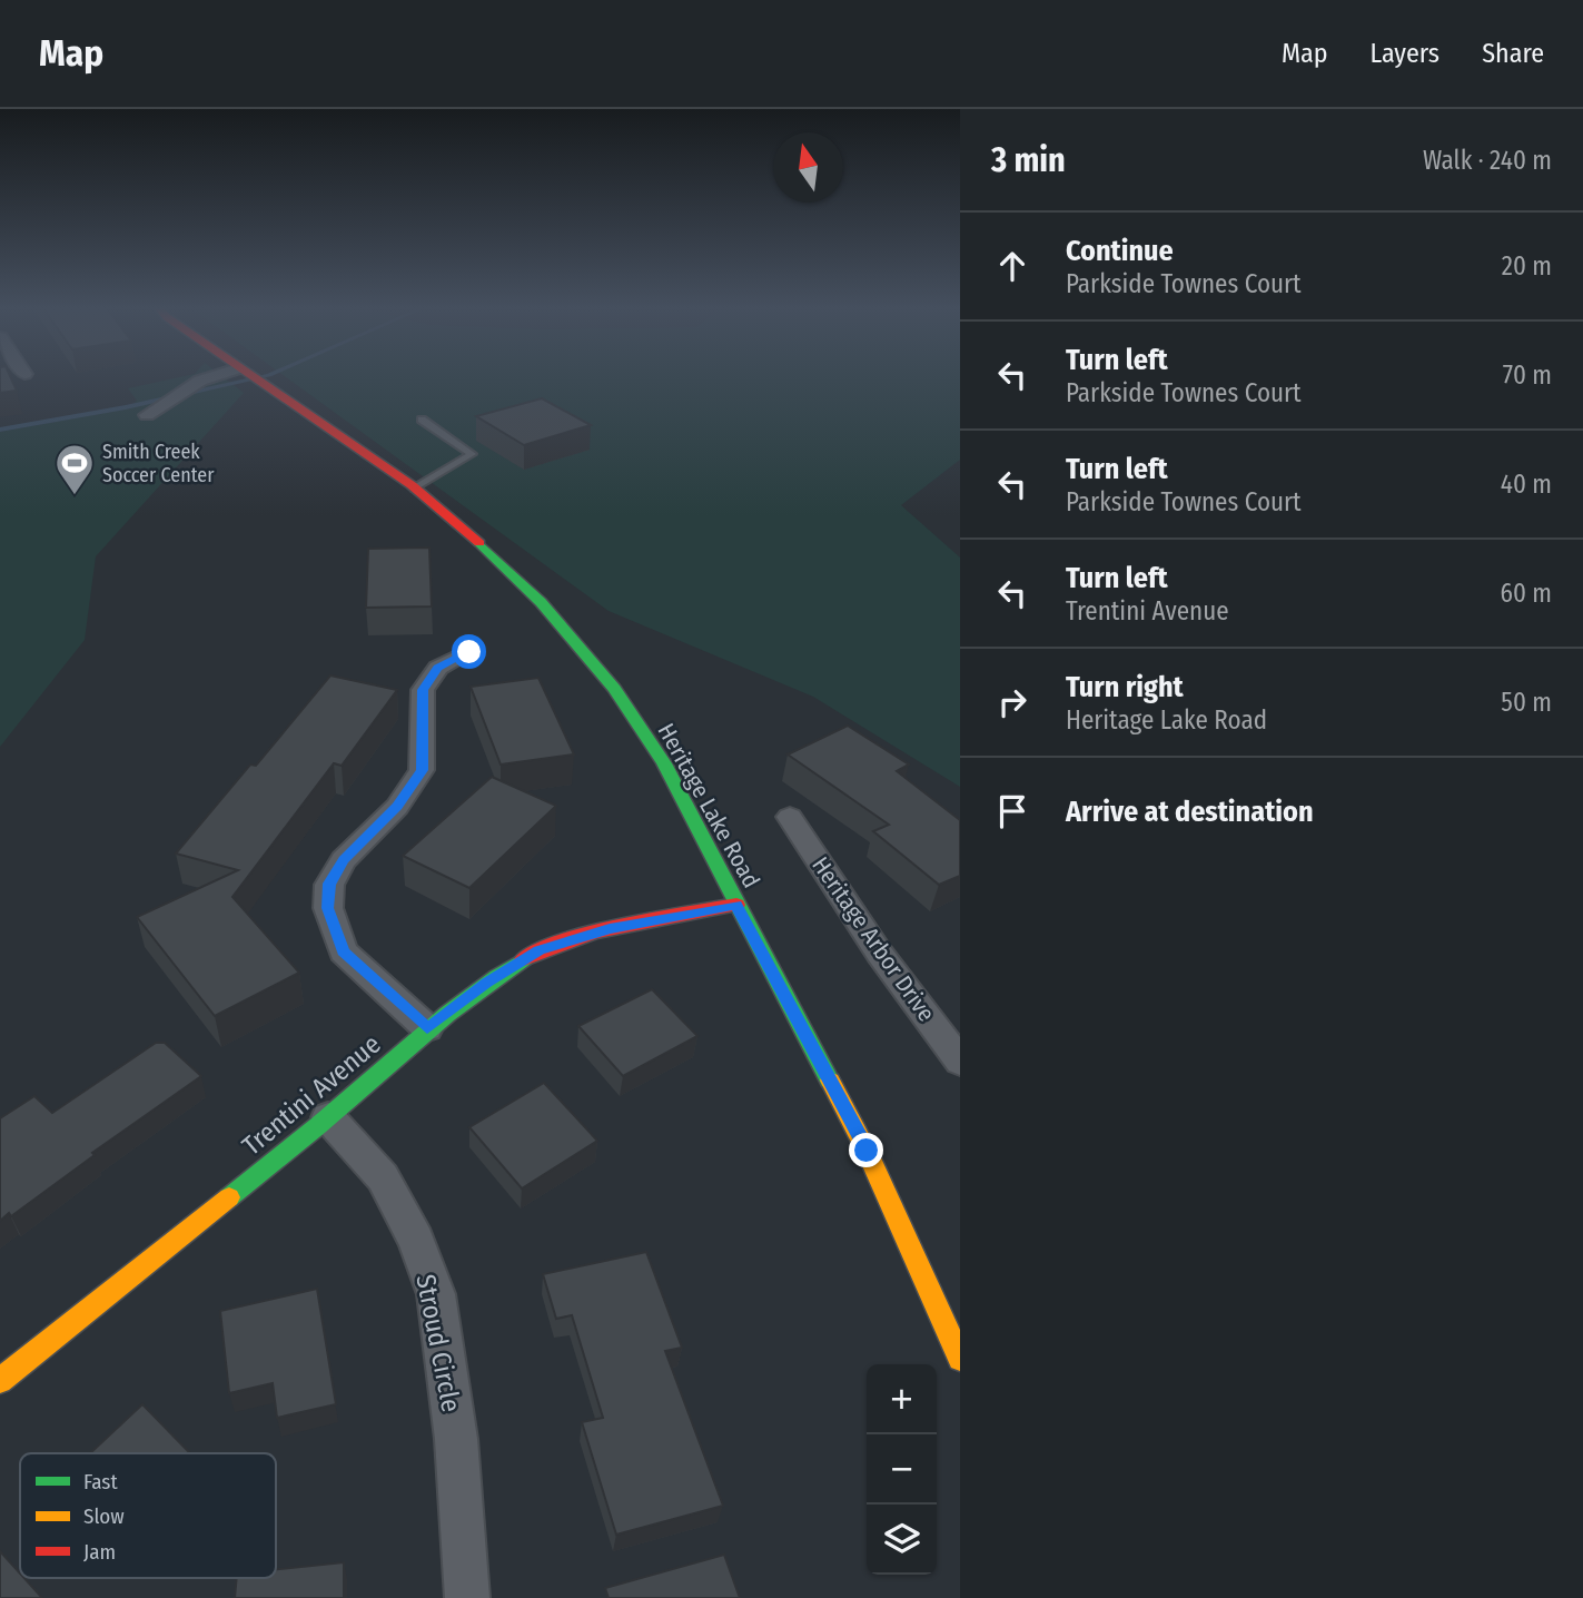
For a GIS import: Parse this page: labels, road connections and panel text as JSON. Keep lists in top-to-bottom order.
{
  "streets": {
    "main road": ["Heritage Lake Road", "Trentini Avenue"],
    "street": ["Heritage Arbor Drive", "Stroud Circle"]
  },
  "crossings": [
    ["Heritage Lake Road", "Trentini Avenue"],
    ["Trentini Avenue", "Stroud Circle"]
  ],
  "places": {
    "sports": ["Smith Creek Soccer Center"]
  },
  "legend": ["Fast", "Slow", "Jam"],
  "north": "top",
  "page": {
    "header": "Map",
    "nav": ["Map", "Layers", "Share"],
    "heading": ["3 min", "Walk · 240 m"],
    "list": [
      ["Continue", "Parkside Townes Court", "20 m"],
      ["Turn left", "Parkside Townes Court", "70 m"],
      ["Turn left", "Parkside Townes Court", "40 m"],
      ["Turn left", "Trentini Avenue", "60 m"],
      ["Turn right", "Heritage Lake Road", "50 m"],
      "Arrive at destination"
    ],
    "map_buttons": ["+", "−"]
  }
}
